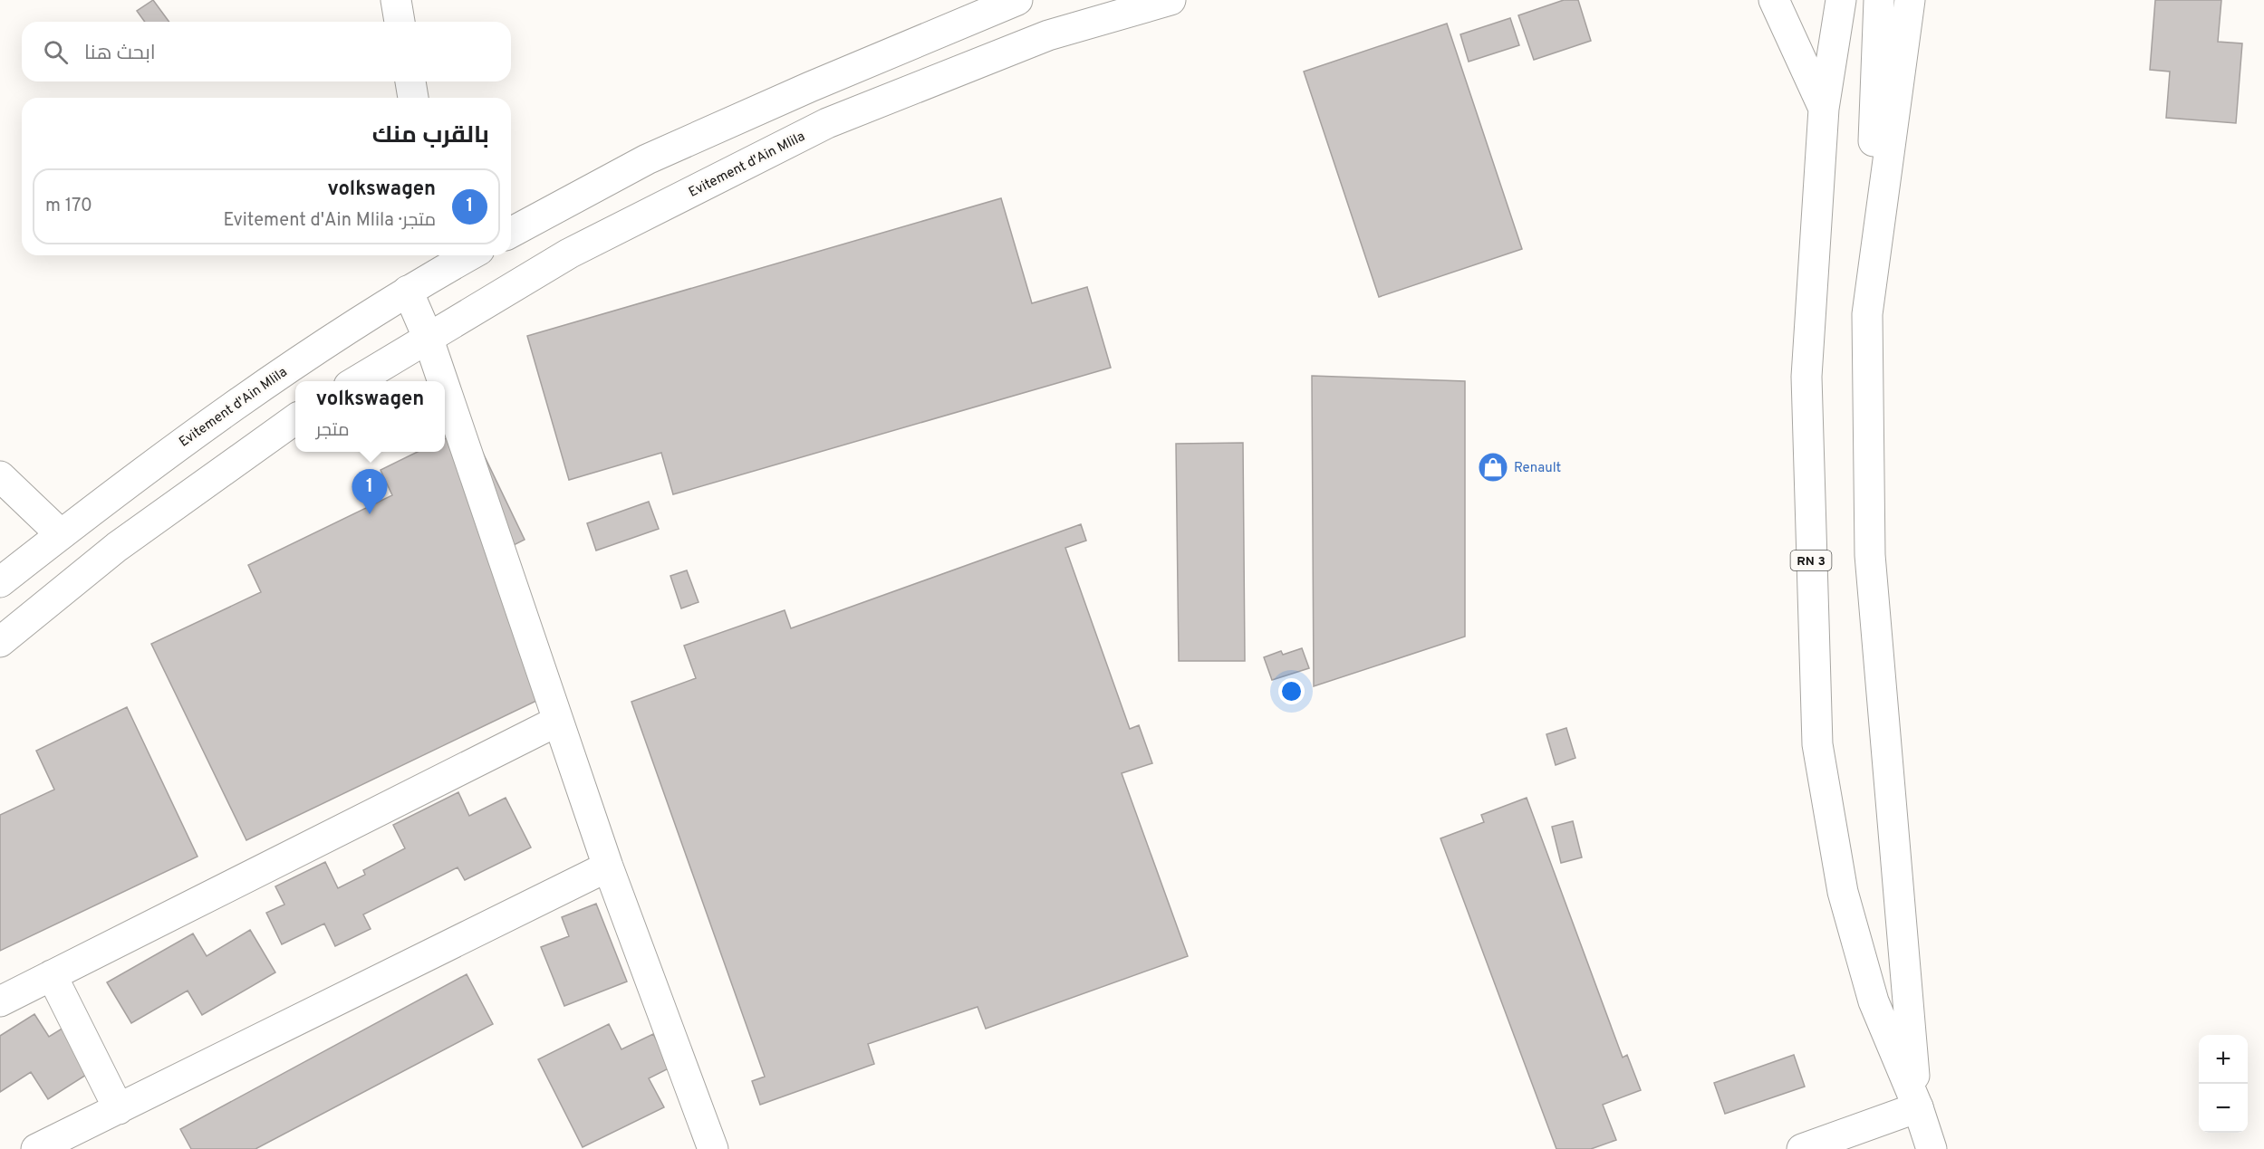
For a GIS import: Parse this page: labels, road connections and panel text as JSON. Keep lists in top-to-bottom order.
{
  "streets": {
    "main road": ["Evitement d'Ain Mlila", "RN 3"]
  },
  "places": {
    "shop": ["Renault"]
  },
  "page": {
    "search": "ابحث هنا",
    "heading": "بالقرب منك",
    "list": [
      {
        "mark": "1",
        "name": "volkswagen",
        "note": "متجر · Evitement d'Ain Mlila",
        "value": "170 m"
      }
    ],
    "popup": ["volkswagen", "متجر"],
    "pins": "1",
    "map_buttons": ["+", "−"]
  }
}
